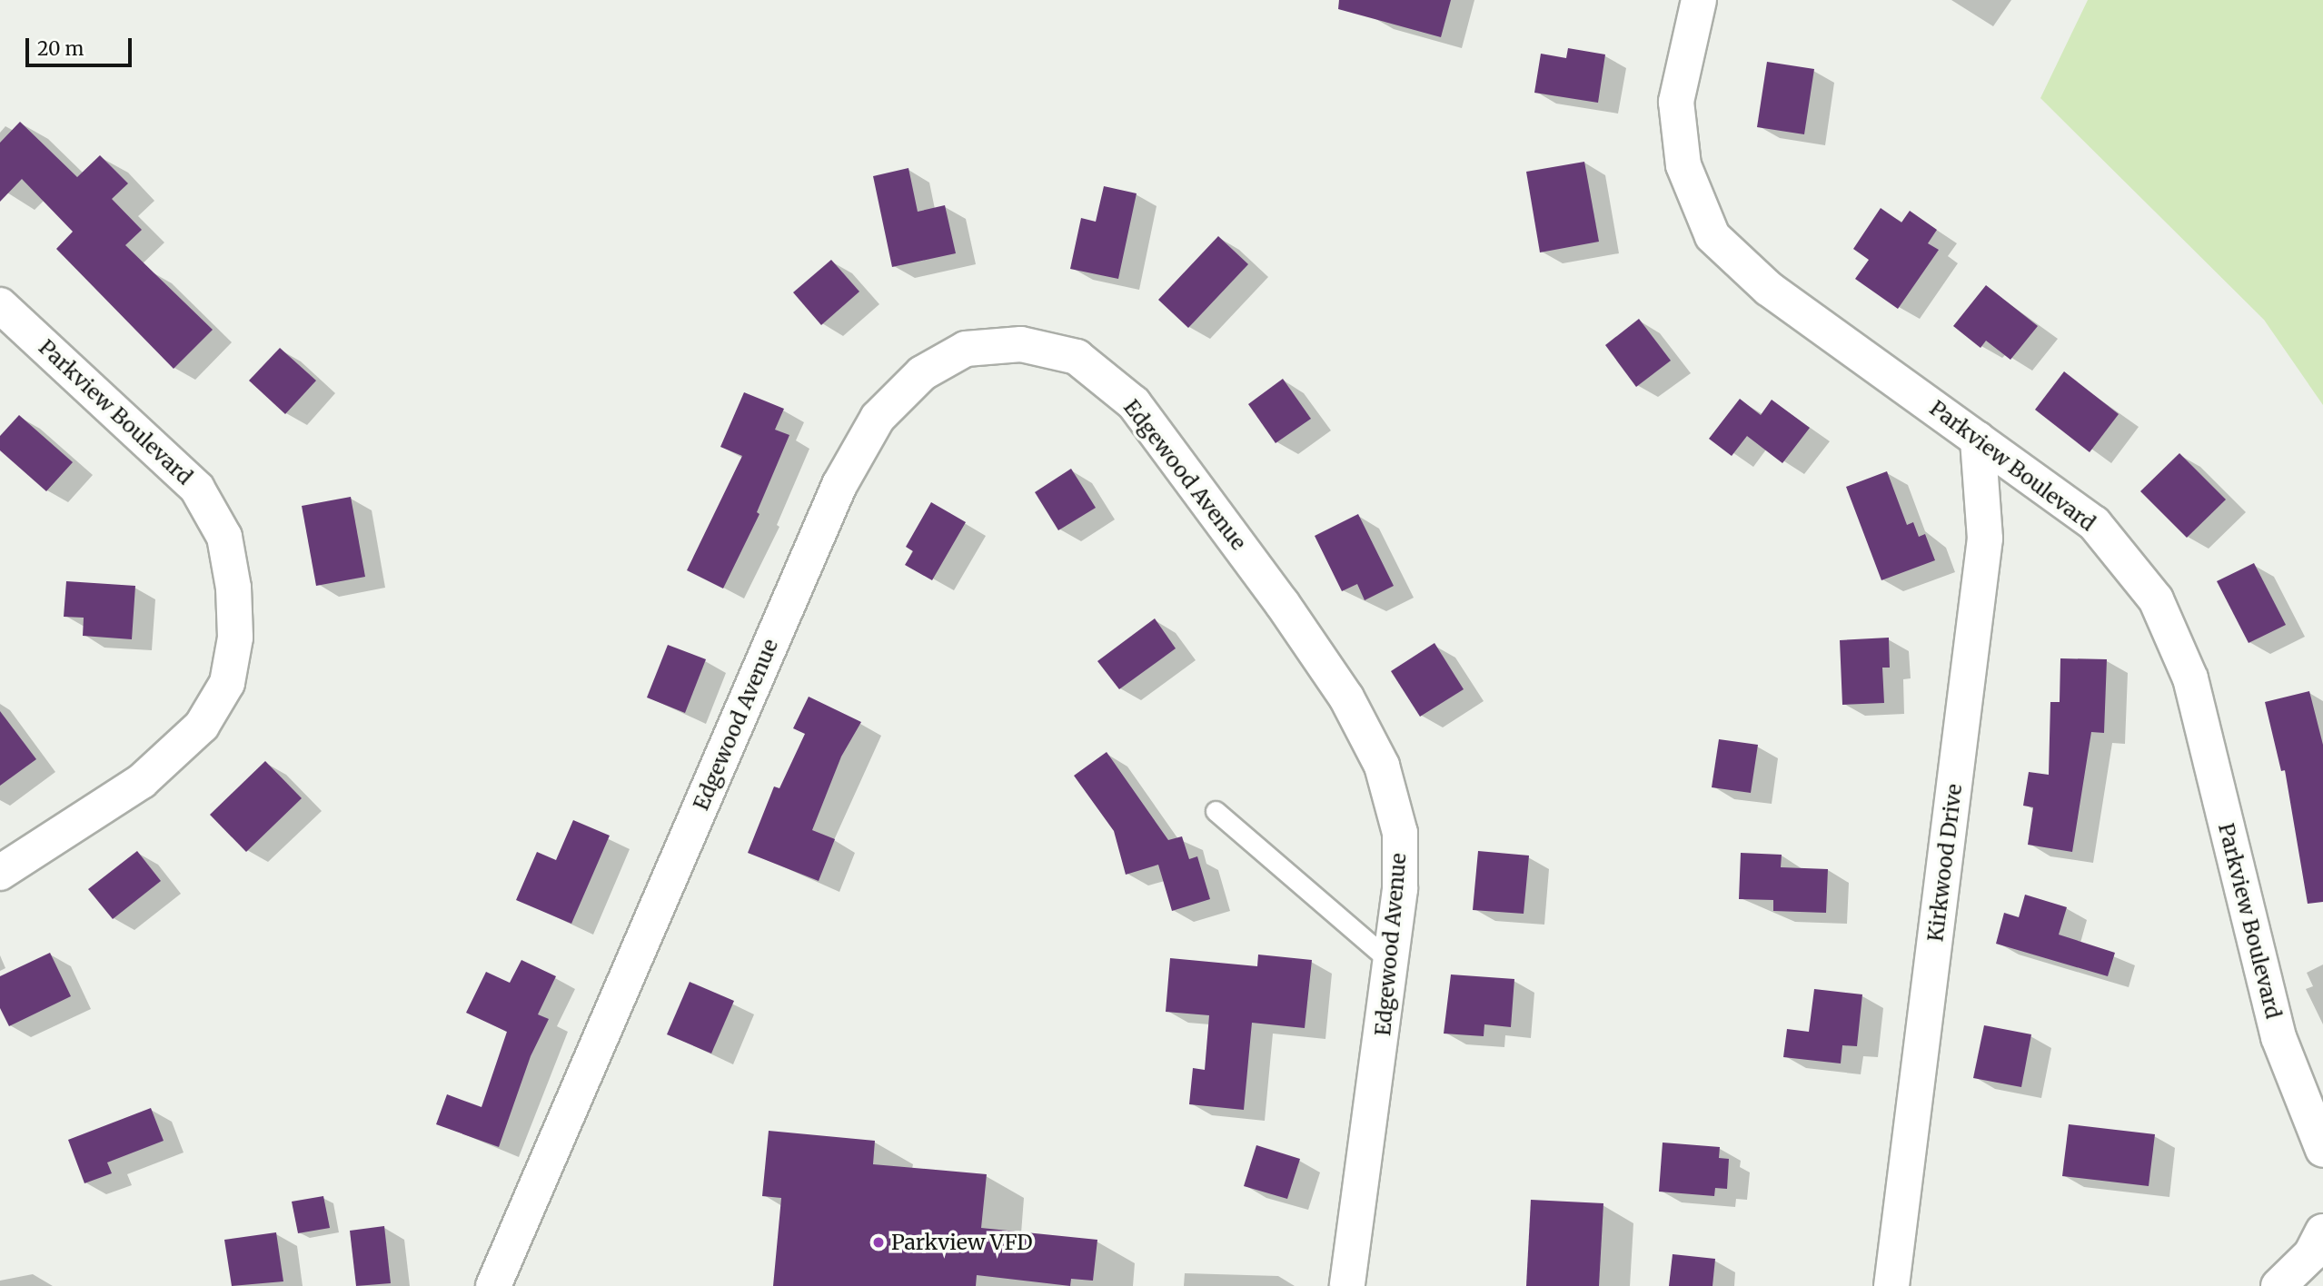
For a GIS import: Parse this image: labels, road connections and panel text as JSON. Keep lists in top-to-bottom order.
{
  "streets": {
    "street": ["Parkview Boulevard", "Edgewood Avenue", "Kirkwood Drive"]
  },
  "crossings": [
    ["Parkview Boulevard", "Kirkwood Drive"]
  ],
  "places": ["Parkview VFD"],
  "scale_bar": "20 m"
}
